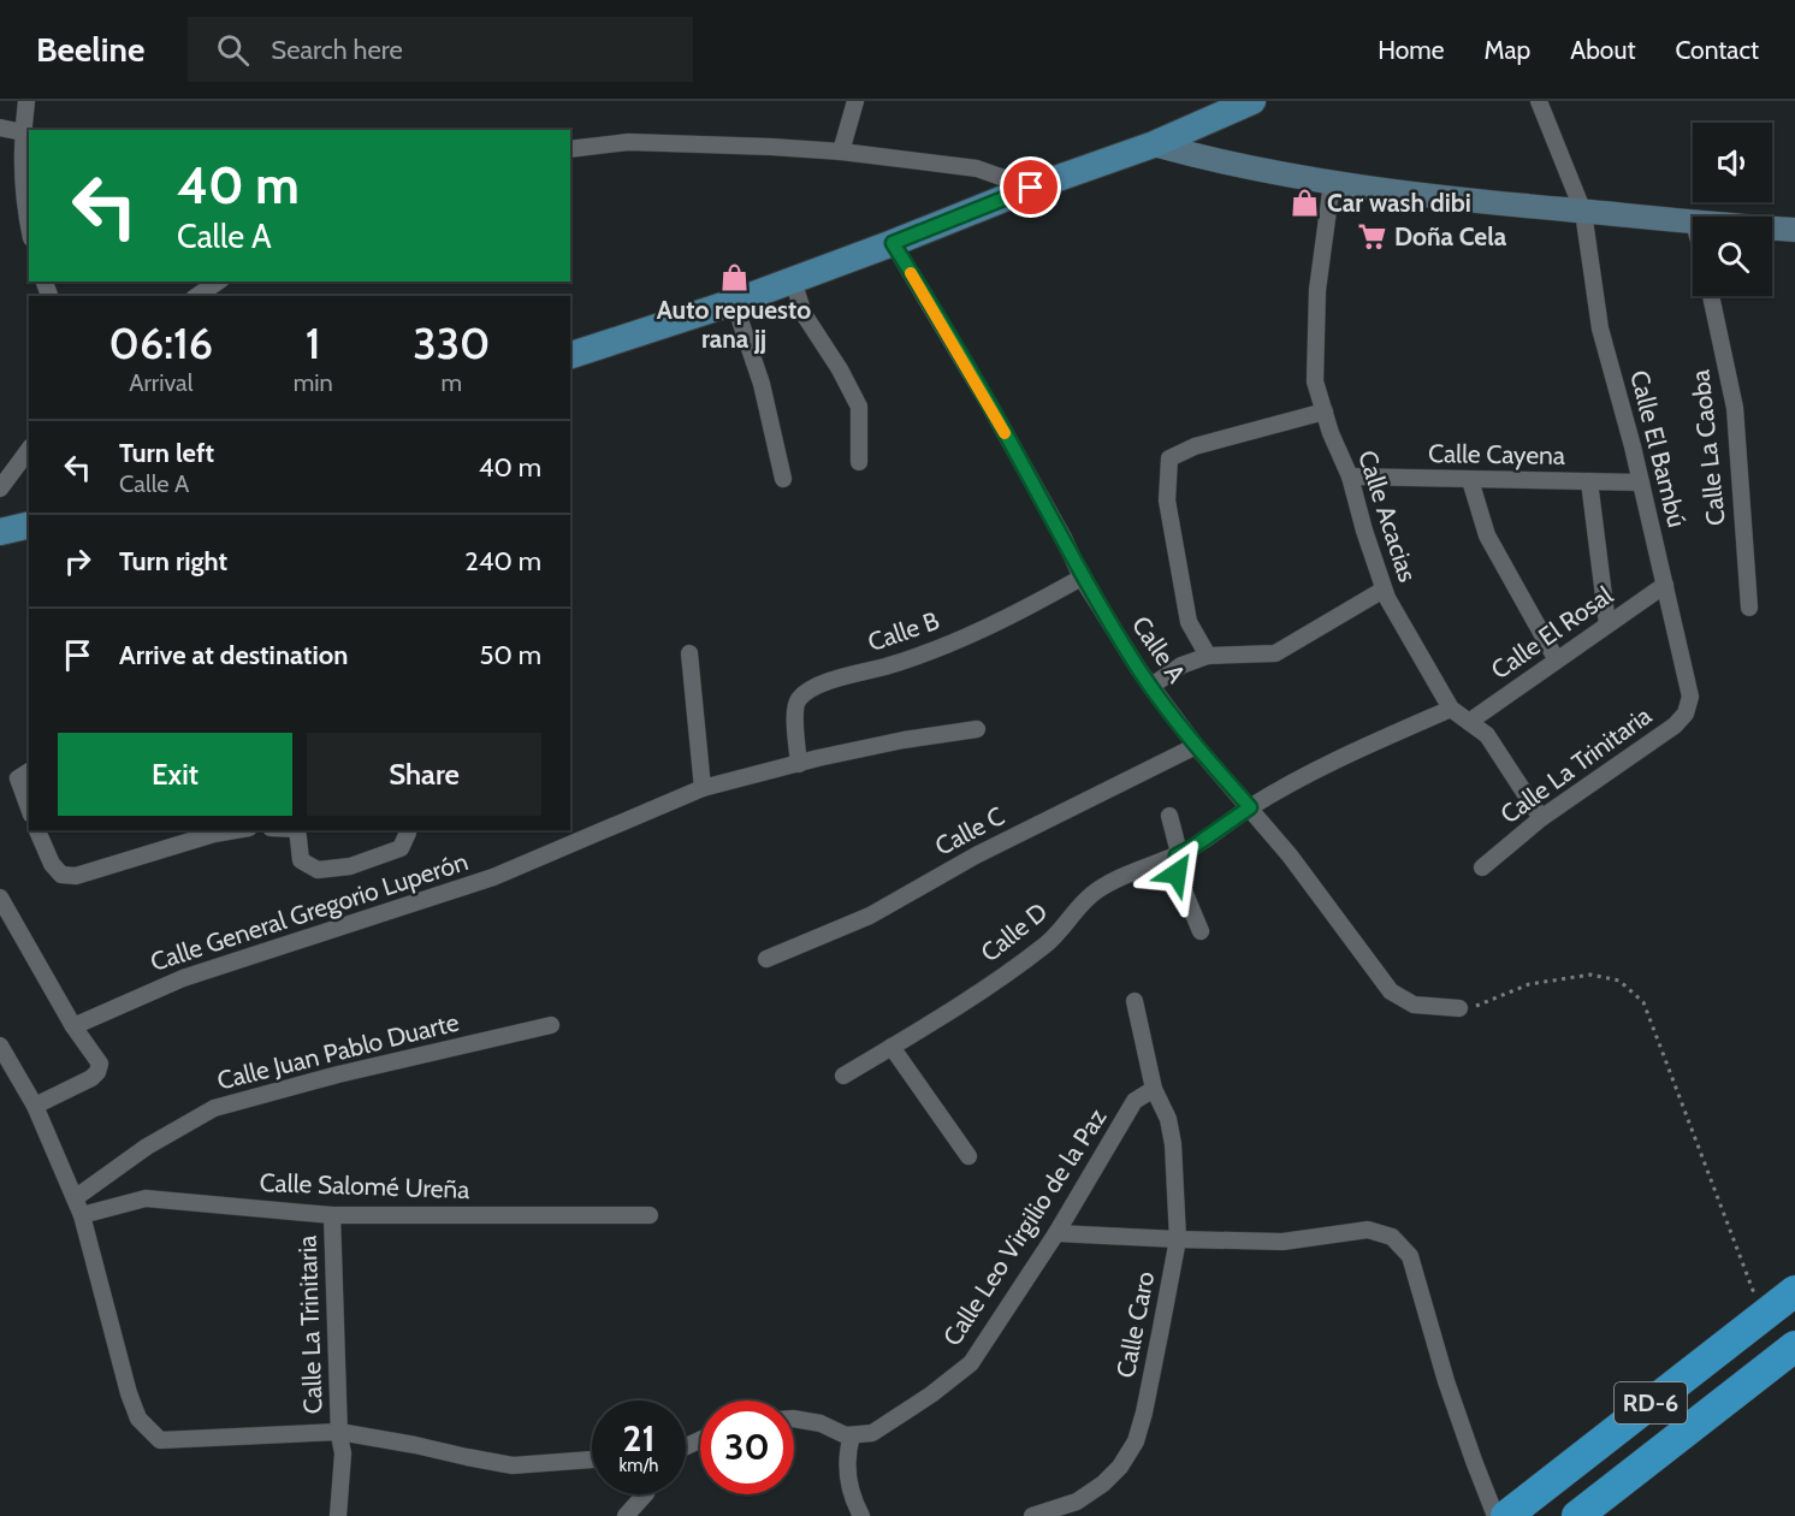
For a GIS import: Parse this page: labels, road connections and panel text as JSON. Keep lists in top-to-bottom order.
{
  "streets": {
    "highway": ["RD-6"],
    "street": [
      "Calle La Caoba",
      "Calle El Bambú",
      "Calle Cayena",
      "Calle Acacias",
      "Calle B",
      "Calle El Rosal",
      "Calle A",
      "Calle La Trinitaria",
      "Calle C",
      "Calle General Gregorio Luperón",
      "Calle D",
      "Calle Juan Pablo Duarte",
      "Calle Salomé Ureña",
      "Calle Leo Virgilio de la Paz",
      "Calle Caro"
    ]
  },
  "crossings": [
    ["Calle El Bambú", "Calle Cayena"],
    ["Calle El Bambú", "Calle El Rosal"],
    ["Calle El Bambú", "Calle La Trinitaria"],
    ["Calle Cayena", "Calle Acacias"],
    ["Calle Acacias", "Calle El Rosal"],
    ["Calle Acacias", "Calle La Trinitaria"],
    ["Calle Acacias", "Calle D"],
    ["Calle B", "Calle A"],
    ["Calle B", "Calle General Gregorio Luperón"],
    ["Calle A", "Calle C"],
    ["Calle A", "Calle D"],
    ["Calle La Trinitaria", "Calle Salomé Ureña"],
    ["Calle Leo Virgilio de la Paz", "Calle Caro"]
  ],
  "places": {
    "shop": ["Car wash dibi", "Auto repuesto rana jj"],
    "supermarket": ["Doña Cela"]
  },
  "page": {
    "header": "Beeline",
    "search": "Search here",
    "nav": [
      "Home",
      "Map",
      "About",
      "Contact"
    ],
    "turn": ["40 m", "Calle A"],
    "eta": [
      "06:16",
      "Arrival",
      "1",
      "min",
      "330",
      "m"
    ],
    "list": [
      {
        "name": "Turn left",
        "note": "Calle A",
        "value": "40 m"
      },
      {
        "name": "Turn right",
        "value": "240 m"
      },
      {
        "name": "Arrive at destination",
        "value": "50 m"
      }
    ],
    "buttons": ["Exit", "Share"],
    "speed": "21 km/h",
    "limit": "30"
  }
}
